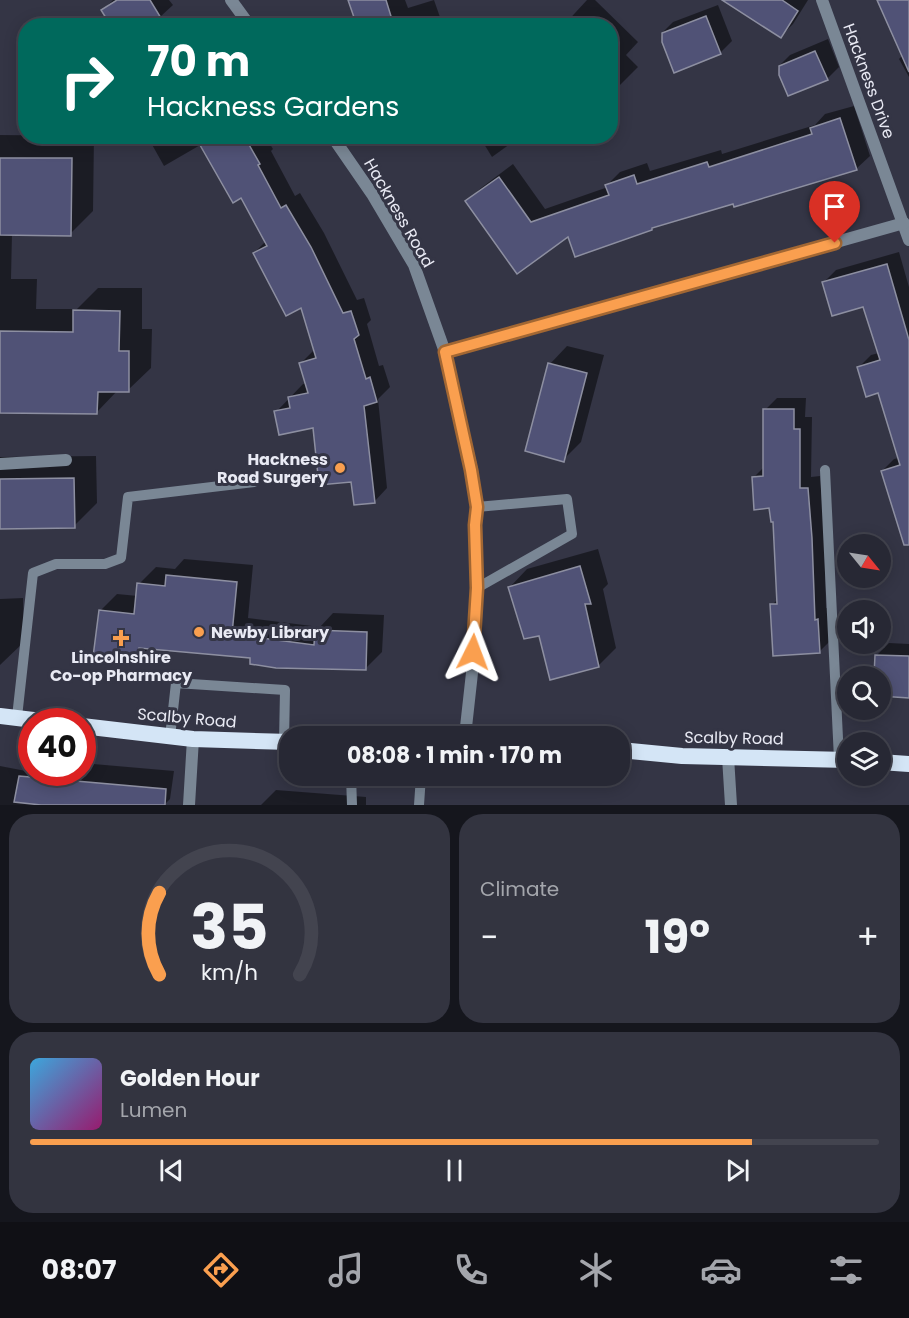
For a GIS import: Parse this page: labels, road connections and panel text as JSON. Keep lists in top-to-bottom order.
{
  "streets": {
    "highway": ["Scalby Road"],
    "street": ["Hackness Drive", "Hackness Road"]
  },
  "places": {
    "other": ["Hackness Road Surgery", "Newby Library"],
    "health": ["Lincolnshire Co-op Pharmacy"]
  },
  "north": "bottom right",
  "page": {
    "turn": ["70 m", "Hackness Gardens"],
    "limit": "40",
    "trip": "08:08 · 1 min · 170 m",
    "tile": "Climate",
    "heat": ["−", "19°", "+"],
    "song": ["Golden Hour", "Lumen"],
    "tabs": "08:07",
    "gauge": ["35", "km/h"]
  }
}
